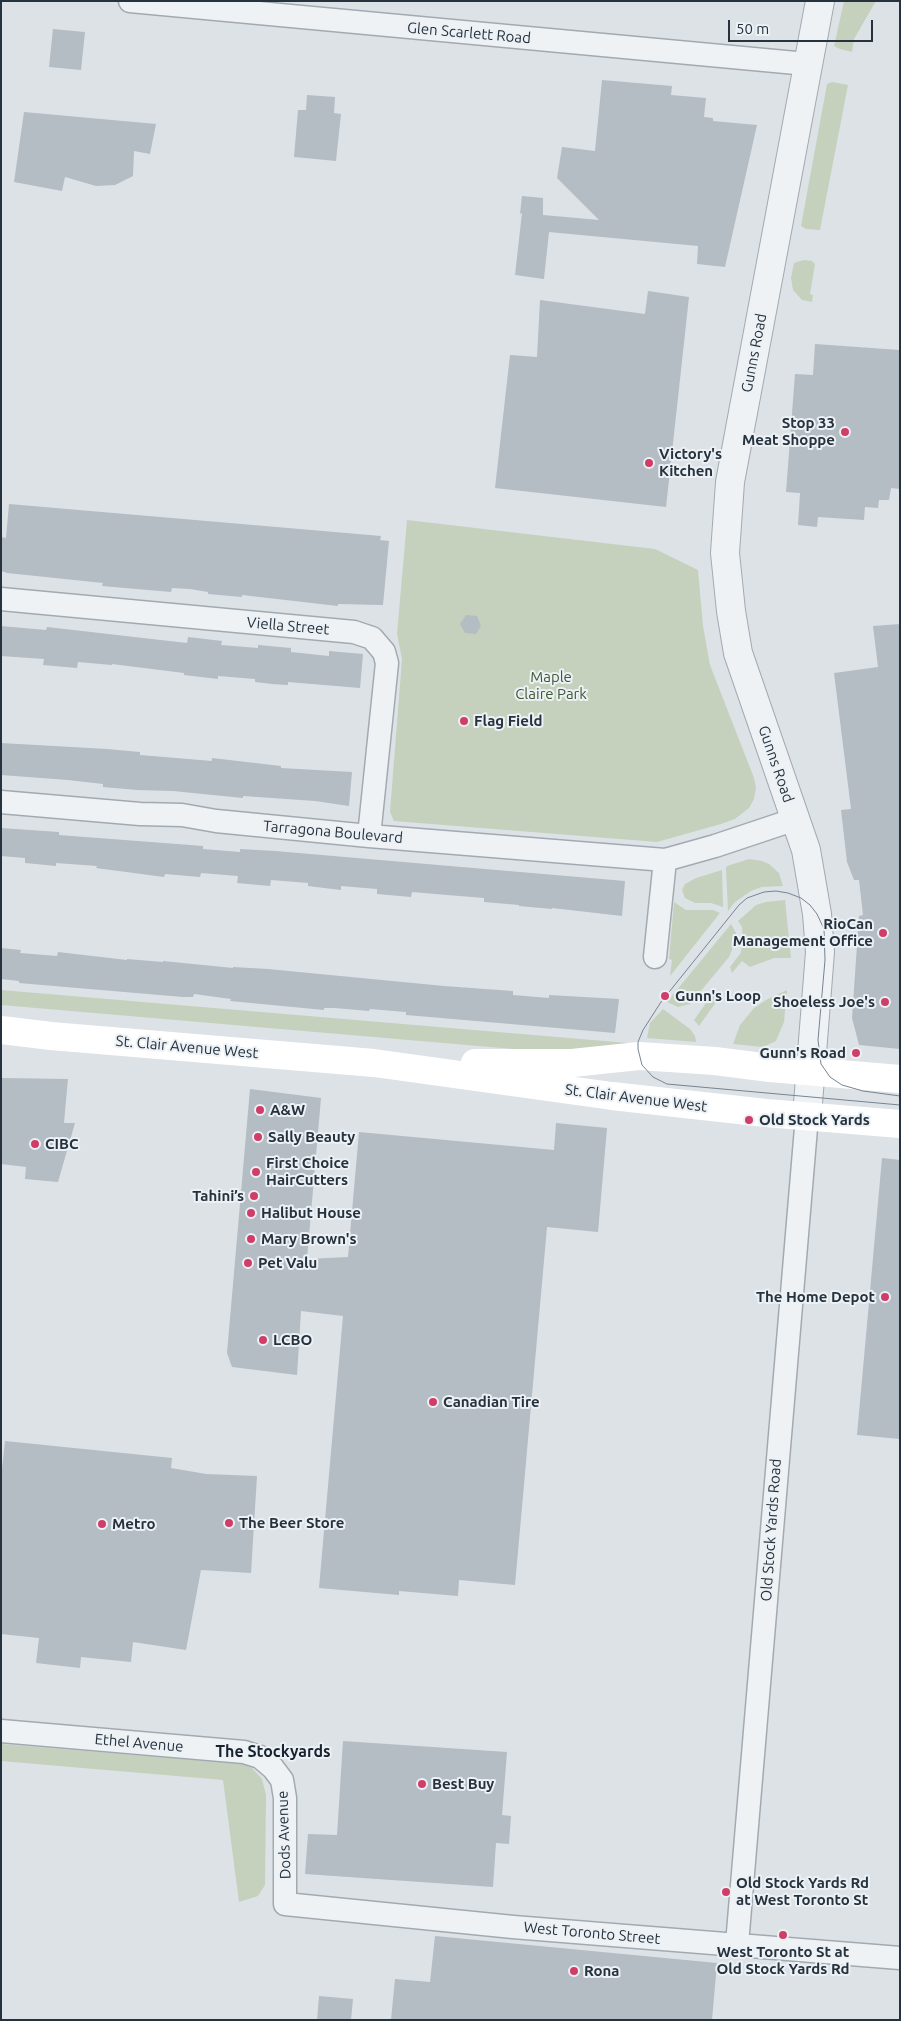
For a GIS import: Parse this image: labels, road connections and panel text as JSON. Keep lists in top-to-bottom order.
{
  "streets": {
    "main road": ["St. Clair Avenue West"],
    "street": [
      "Glen Scarlett Road",
      "Gunns Road",
      "Viella Street",
      "Tarragona Boulevard",
      "Old Stock Yards Road",
      "Ethel Avenue",
      "Dods Avenue",
      "West Toronto Street"
    ]
  },
  "crossings": [
    ["Glen Scarlett Road", "Gunns Road"],
    ["Gunns Road", "Tarragona Boulevard"],
    ["Gunns Road", "St. Clair Avenue West"],
    ["Gunns Road", "Old Stock Yards Road"],
    ["Viella Street", "Tarragona Boulevard"],
    ["St. Clair Avenue West", "Old Stock Yards Road"],
    ["Old Stock Yards Road", "West Toronto Street"],
    ["Ethel Avenue", "Dods Avenue"],
    ["Dods Avenue", "West Toronto Street"]
  ],
  "districts": ["The Stockyards"],
  "parks": ["Maple Claire Park"],
  "places": [
    "Stop 33 Meat Shoppe",
    "Victory's Kitchen",
    "Flag Field",
    "RioCan Management Office",
    "Gunn's Loop",
    "Shoeless Joe's",
    "Gunn's Road",
    "A&W",
    "Old Stock Yards",
    "Sally Beauty",
    "CIBC",
    "First Choice HairCutters",
    "Tahini’s",
    "Halibut House",
    "Mary Brown's",
    "Pet Valu",
    "The Home Depot",
    "LCBO",
    "Canadian Tire",
    "The Beer Store",
    "Metro",
    "Best Buy",
    "Old Stock Yards Rd at West Toronto St",
    "West Toronto St at Old Stock Yards Rd",
    "Rona"
  ],
  "scale_bar": "50 m"
}
